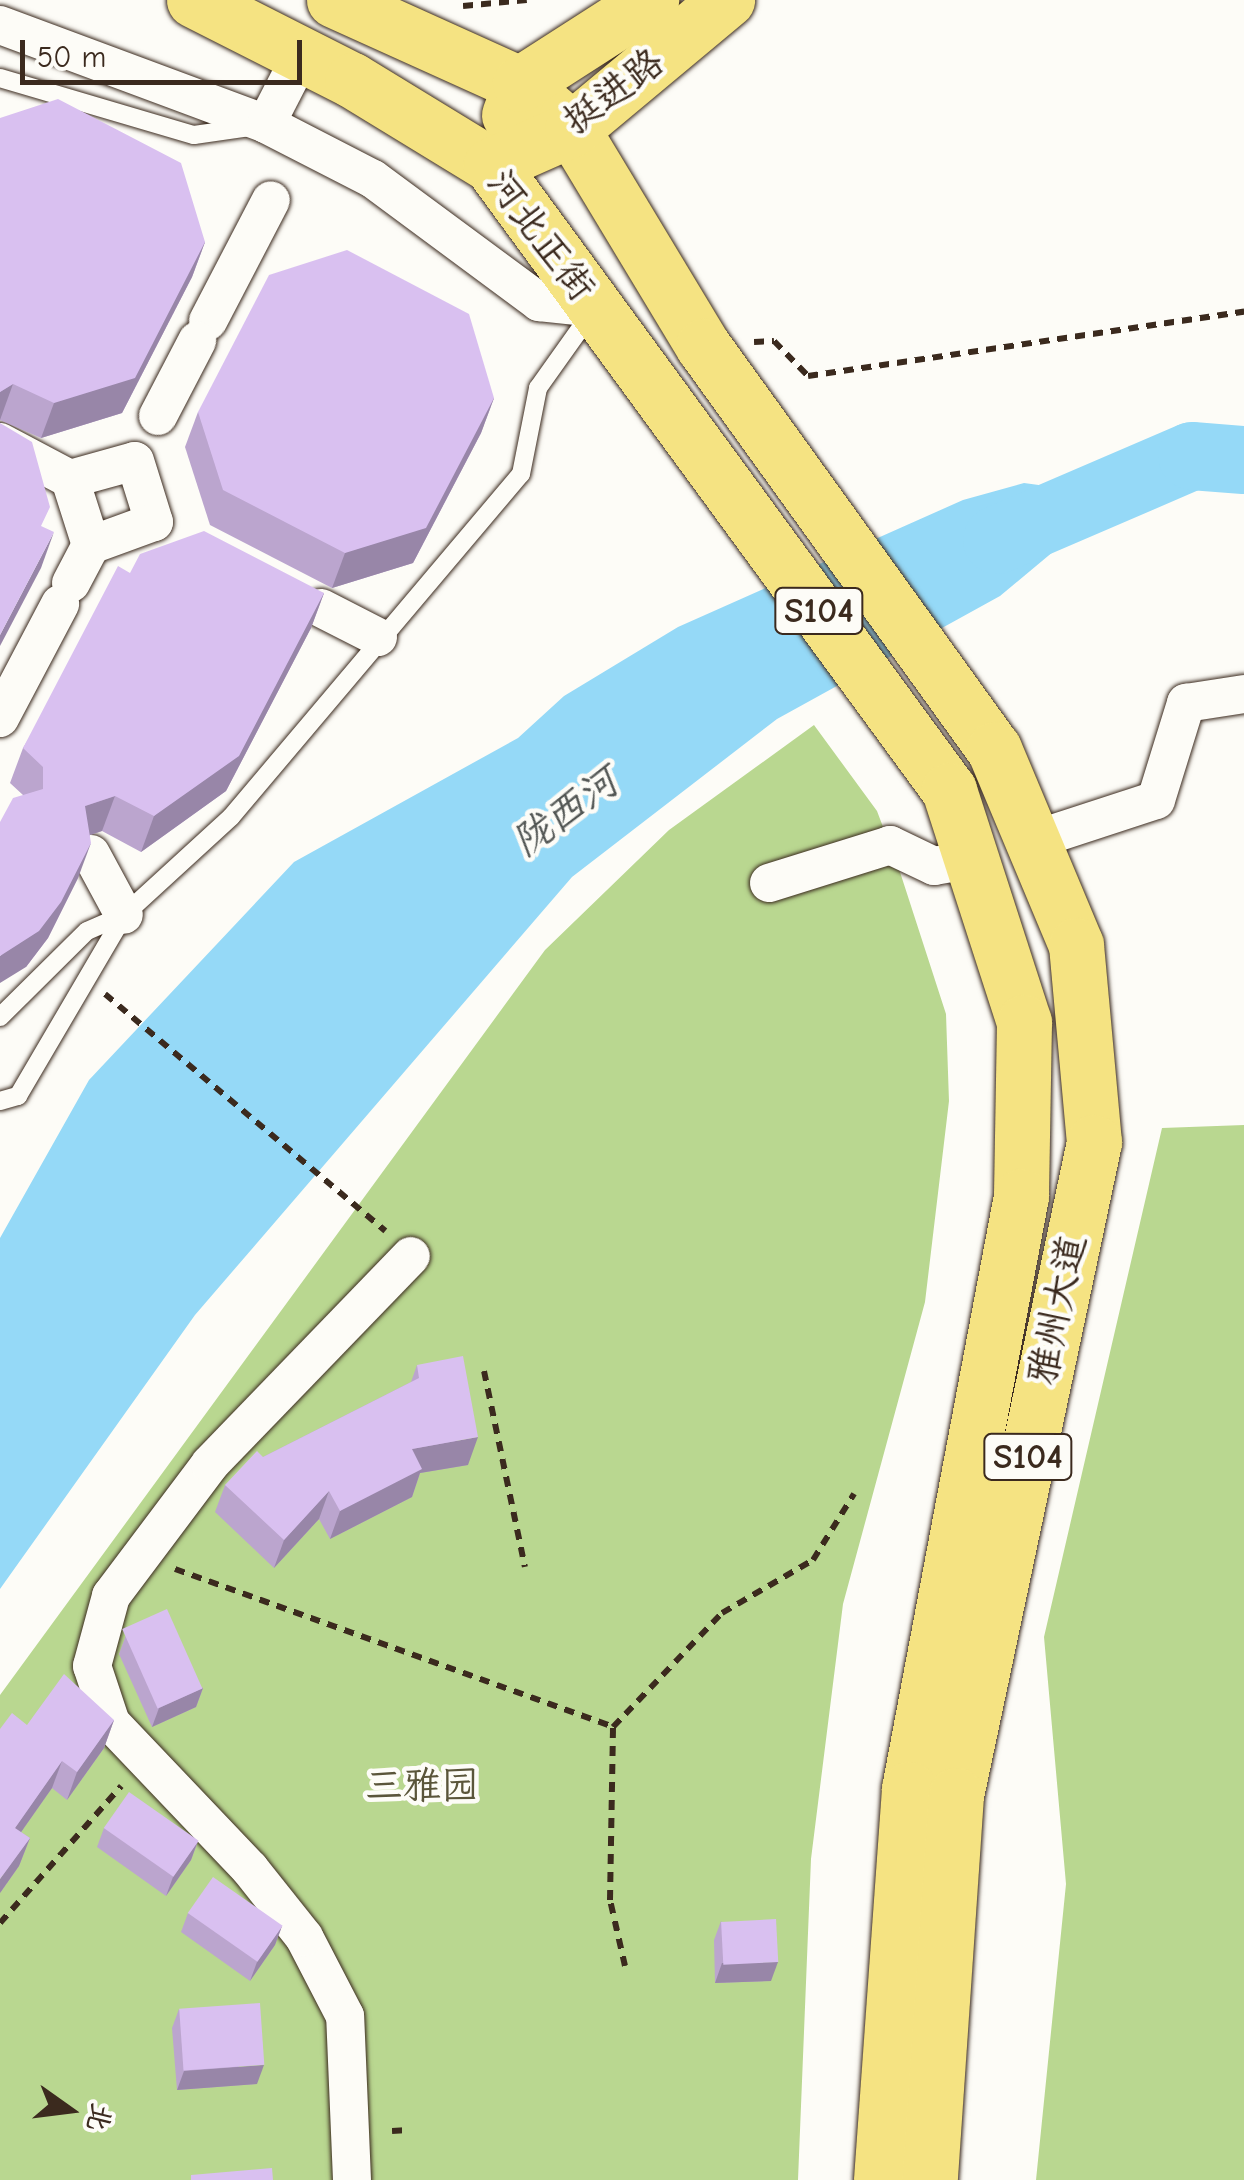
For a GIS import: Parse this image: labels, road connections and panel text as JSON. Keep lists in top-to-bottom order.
{
  "streets": {
    "main road": [
      "挺进路",
      "河北正街",
      "S104",
      "雅州大道"
    ]
  },
  "crossings": [
    ["挺进路", "河北正街"],
    ["河北正街", "雅州大道"]
  ],
  "water": ["陇西河"],
  "parks": ["三雅园"],
  "scale_bar": "50 m",
  "north": "right"
}
